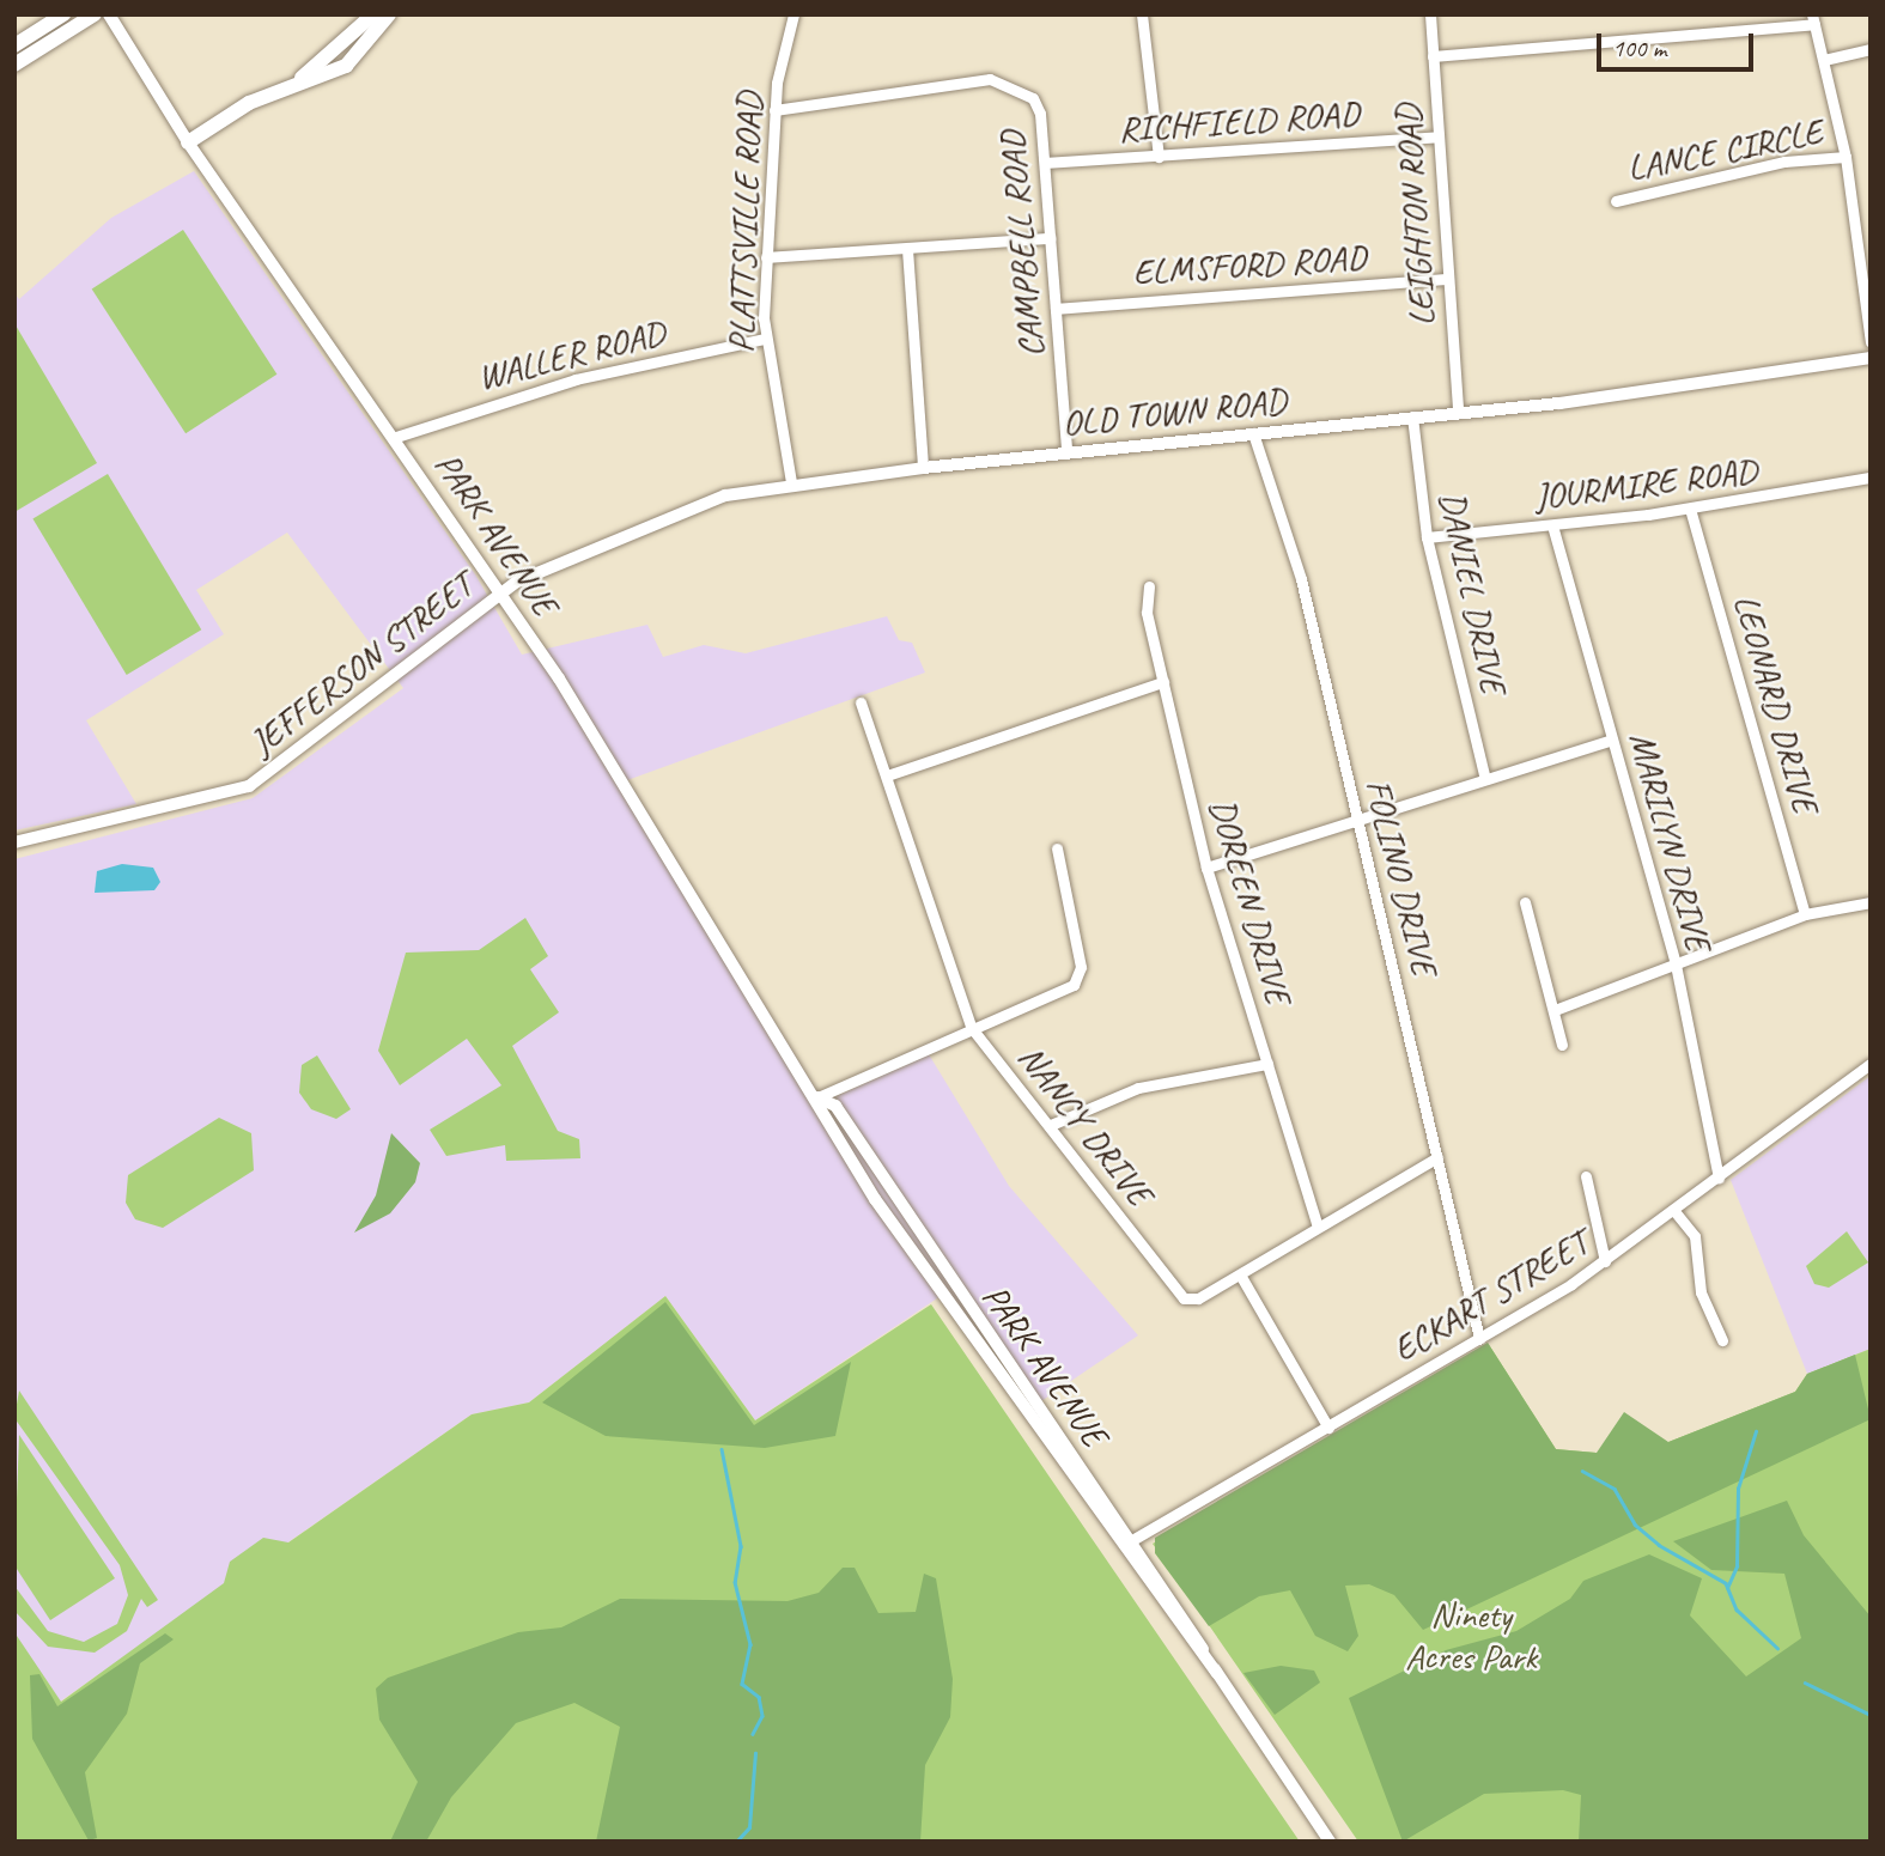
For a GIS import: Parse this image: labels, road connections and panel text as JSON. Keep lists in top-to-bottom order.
{
  "streets": {
    "main road": ["OLD TOWN ROAD", "PARK AVENUE", "JEFFERSON STREET"],
    "street": [
      "RICHFIELD ROAD",
      "LANCE CIRCLE",
      "LEIGHTON ROAD",
      "PLATTSVILLE ROAD",
      "CAMPBELL ROAD",
      "ELMSFORD ROAD",
      "WALLER ROAD",
      "JOURMIRE ROAD",
      "DANIEL DRIVE",
      "LEONARD DRIVE",
      "MARILYN DRIVE",
      "FOLINO DRIVE",
      "DOREEN DRIVE",
      "NANCY DRIVE",
      "ECKART STREET"
    ]
  },
  "crossings": [
    ["RICHFIELD ROAD", "LEIGHTON ROAD"],
    ["RICHFIELD ROAD", "CAMPBELL ROAD"],
    ["LEIGHTON ROAD", "ELMSFORD ROAD"],
    ["LEIGHTON ROAD", "OLD TOWN ROAD"],
    ["PLATTSVILLE ROAD", "CAMPBELL ROAD"],
    ["PLATTSVILLE ROAD", "WALLER ROAD"],
    ["PLATTSVILLE ROAD", "OLD TOWN ROAD"],
    ["CAMPBELL ROAD", "ELMSFORD ROAD"],
    ["CAMPBELL ROAD", "OLD TOWN ROAD"],
    ["WALLER ROAD", "PARK AVENUE"],
    ["OLD TOWN ROAD", "PARK AVENUE"],
    ["OLD TOWN ROAD", "DANIEL DRIVE"],
    ["OLD TOWN ROAD", "JEFFERSON STREET"],
    ["OLD TOWN ROAD", "FOLINO DRIVE"],
    ["JOURMIRE ROAD", "DANIEL DRIVE"],
    ["JOURMIRE ROAD", "LEONARD DRIVE"],
    ["JOURMIRE ROAD", "MARILYN DRIVE"],
    ["PARK AVENUE", "JEFFERSON STREET"],
    ["PARK AVENUE", "ECKART STREET"],
    ["MARILYN DRIVE", "ECKART STREET"],
    ["FOLINO DRIVE", "NANCY DRIVE"],
    ["FOLINO DRIVE", "ECKART STREET"],
    ["DOREEN DRIVE", "NANCY DRIVE"]
  ],
  "parks": ["Ninety Acres Park"],
  "scale_bar": "100 m"
}
